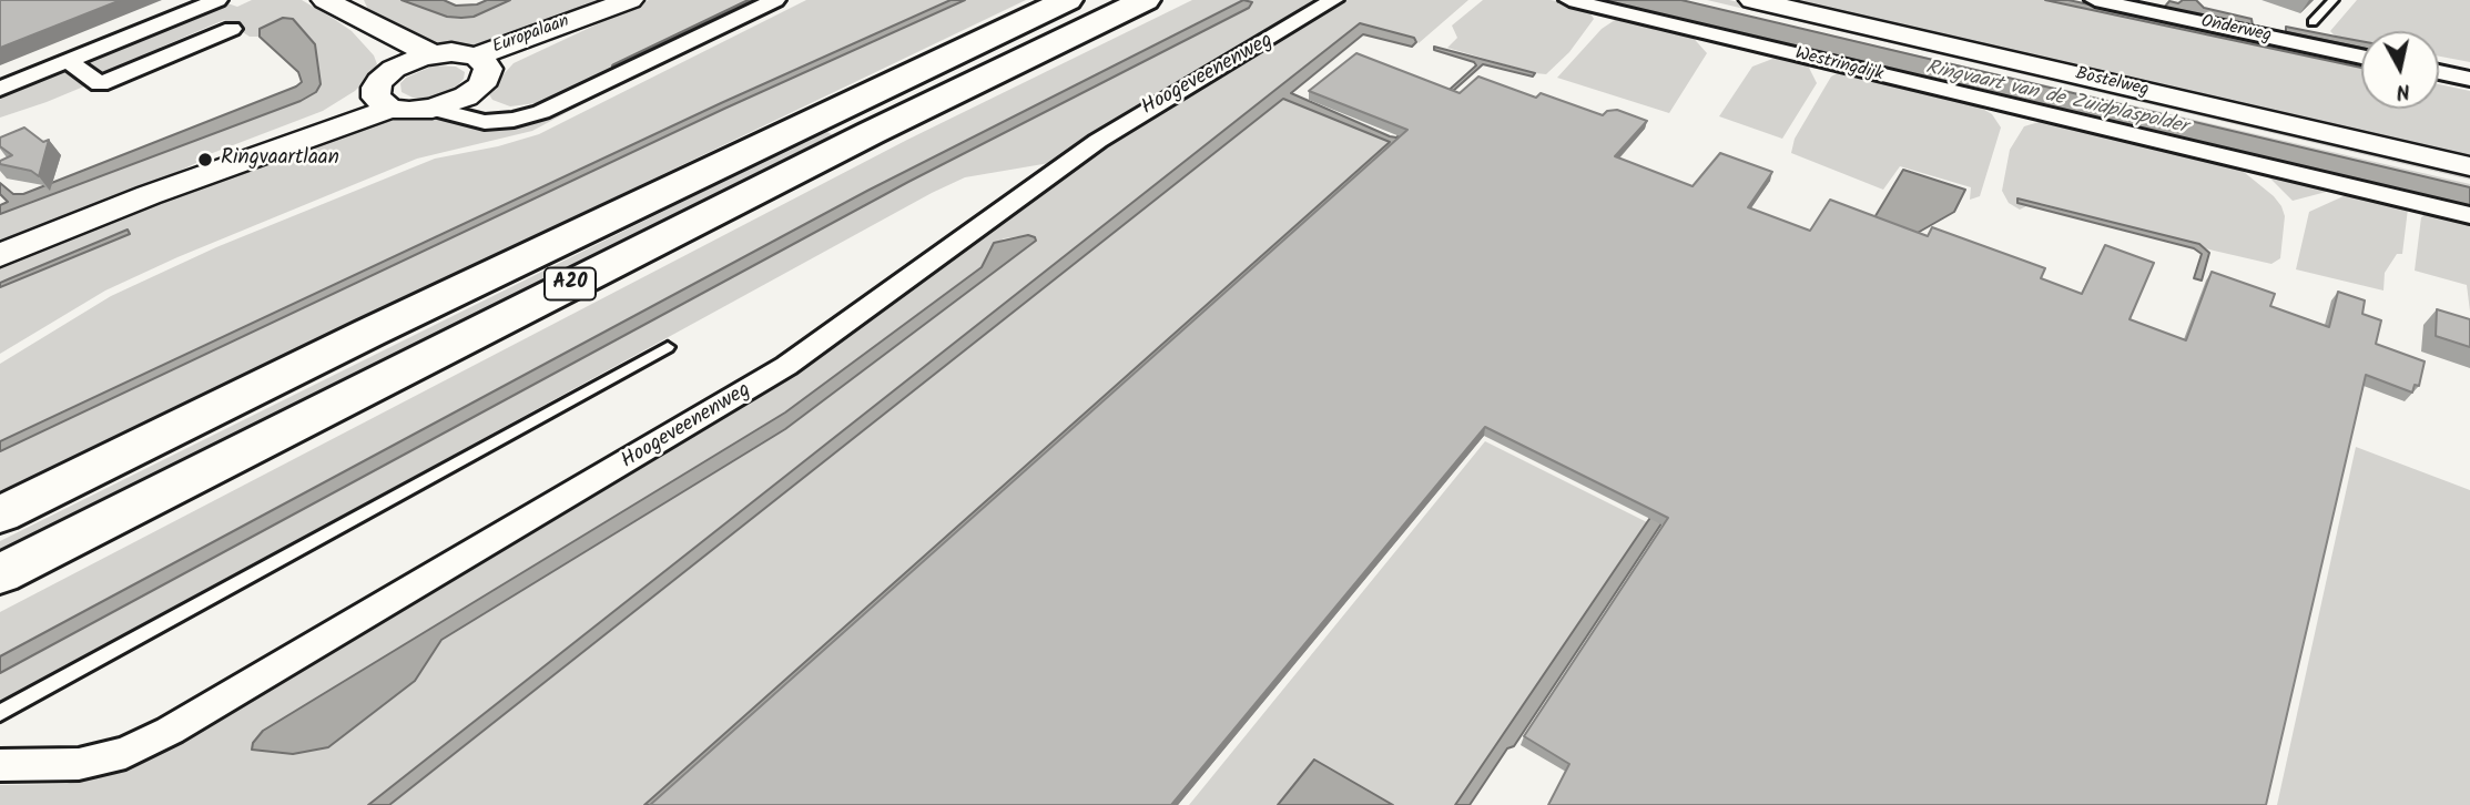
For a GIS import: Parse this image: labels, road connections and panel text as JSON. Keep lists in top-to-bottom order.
{
  "streets": {
    "highway": ["A20"],
    "street": [
      "Onderweg",
      "Europalaan",
      "Westringdijk",
      "Hoogeveenenweg",
      "Bostelweg"
    ]
  },
  "water": ["Ringvaart van de Zuidplaspolder"],
  "places": ["Ringvaartlaan"],
  "north": "bottom"
}
